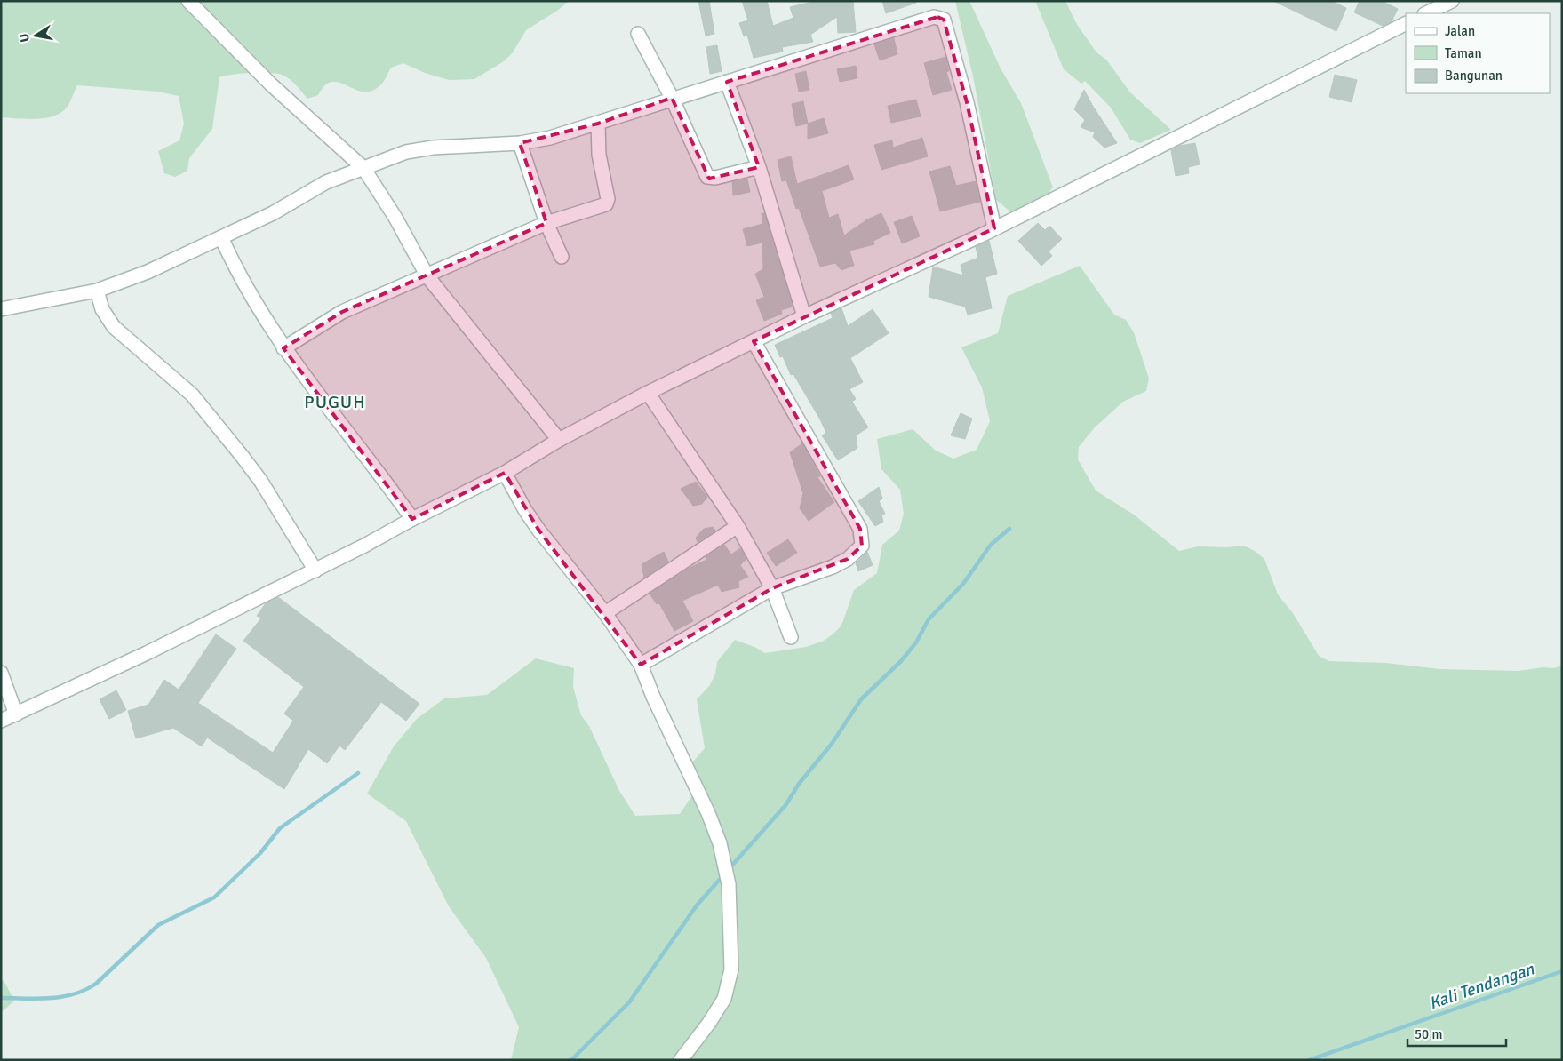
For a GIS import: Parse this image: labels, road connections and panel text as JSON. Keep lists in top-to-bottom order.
{
  "districts": ["PUGUH"],
  "water": ["Kali Tendangan"],
  "legend": ["Jalan", "Taman", "Bangunan"],
  "scale_bar": "50 m",
  "north": "left"
}
